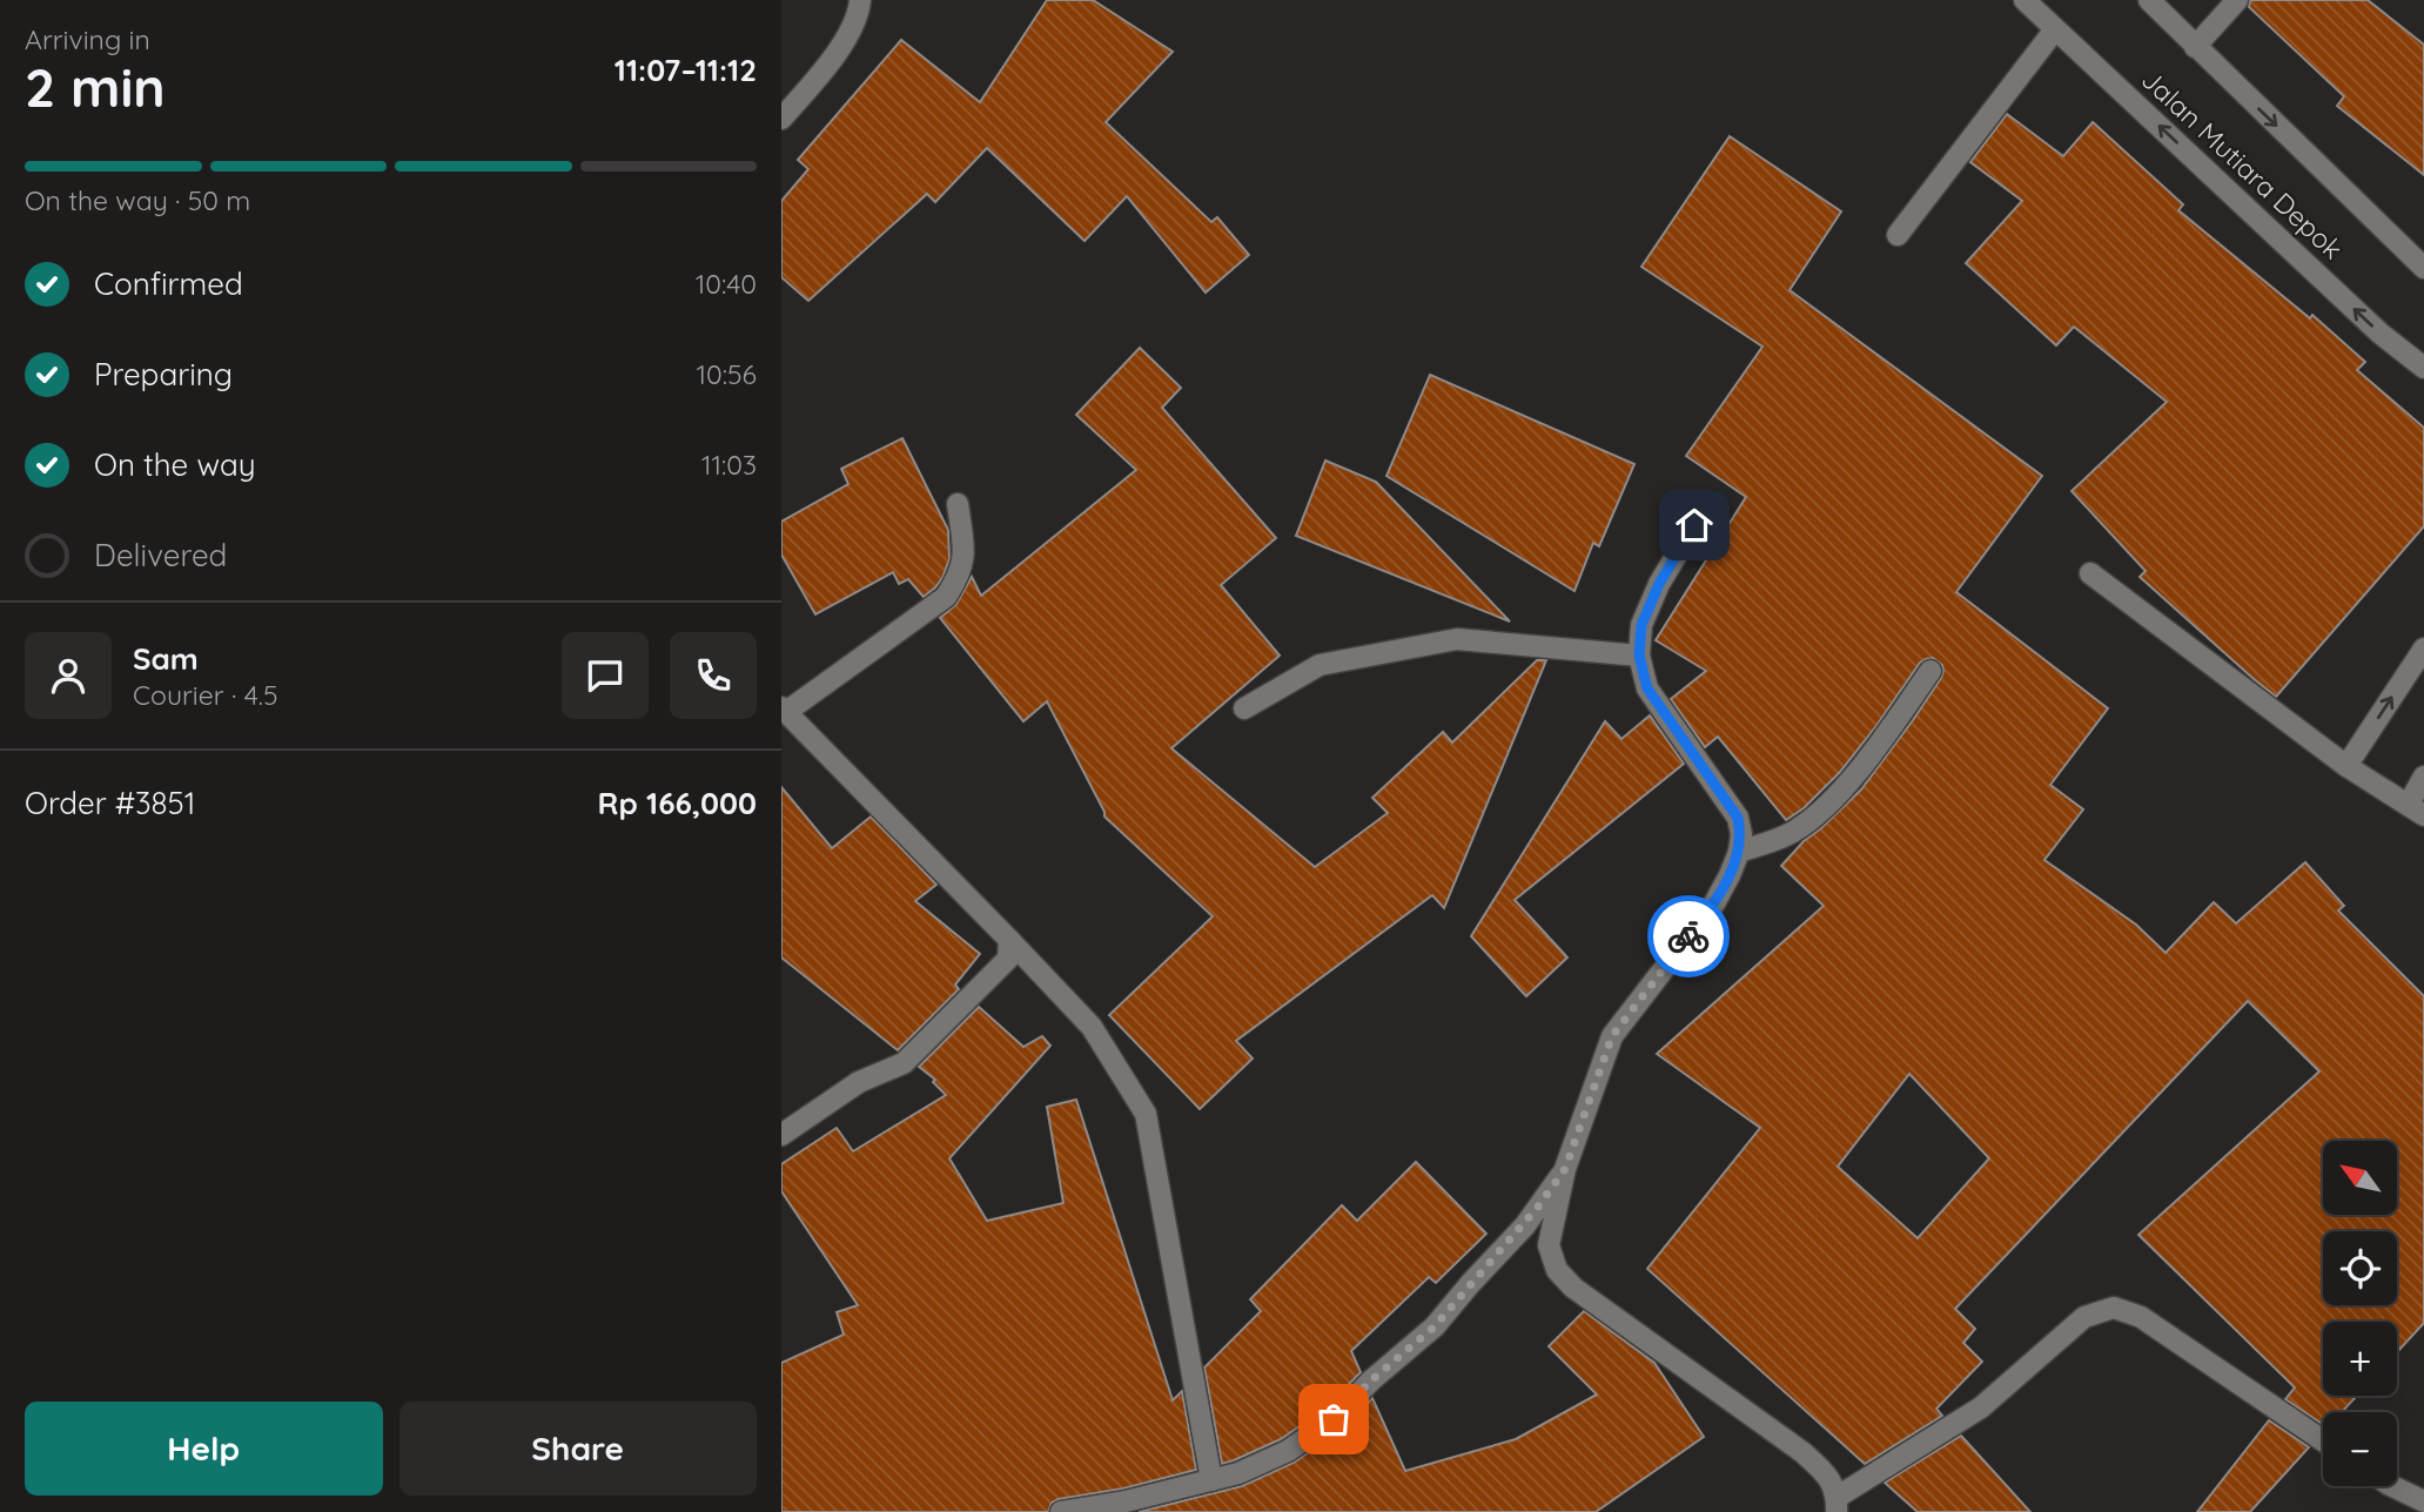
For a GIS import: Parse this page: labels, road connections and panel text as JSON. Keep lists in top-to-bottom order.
{
  "streets": {
    "street": ["Jalan Mutiara Depok"]
  },
  "north": "top left",
  "page": {
    "heading": ["2 min", "Arriving in", "11:07–11:12"],
    "panel": [
      "Sam",
      "Courier · 4.5",
      "Order #3851",
      "Rp 166,000"
    ],
    "bar": "On the way · 50 m",
    "list": [
      ["Confirmed", "10:40"],
      ["Preparing", "10:56"],
      ["On the way", "11:03"],
      "Delivered"
    ],
    "map_buttons": ["+", "−"],
    "buttons": ["Help", "Share"]
  }
}
